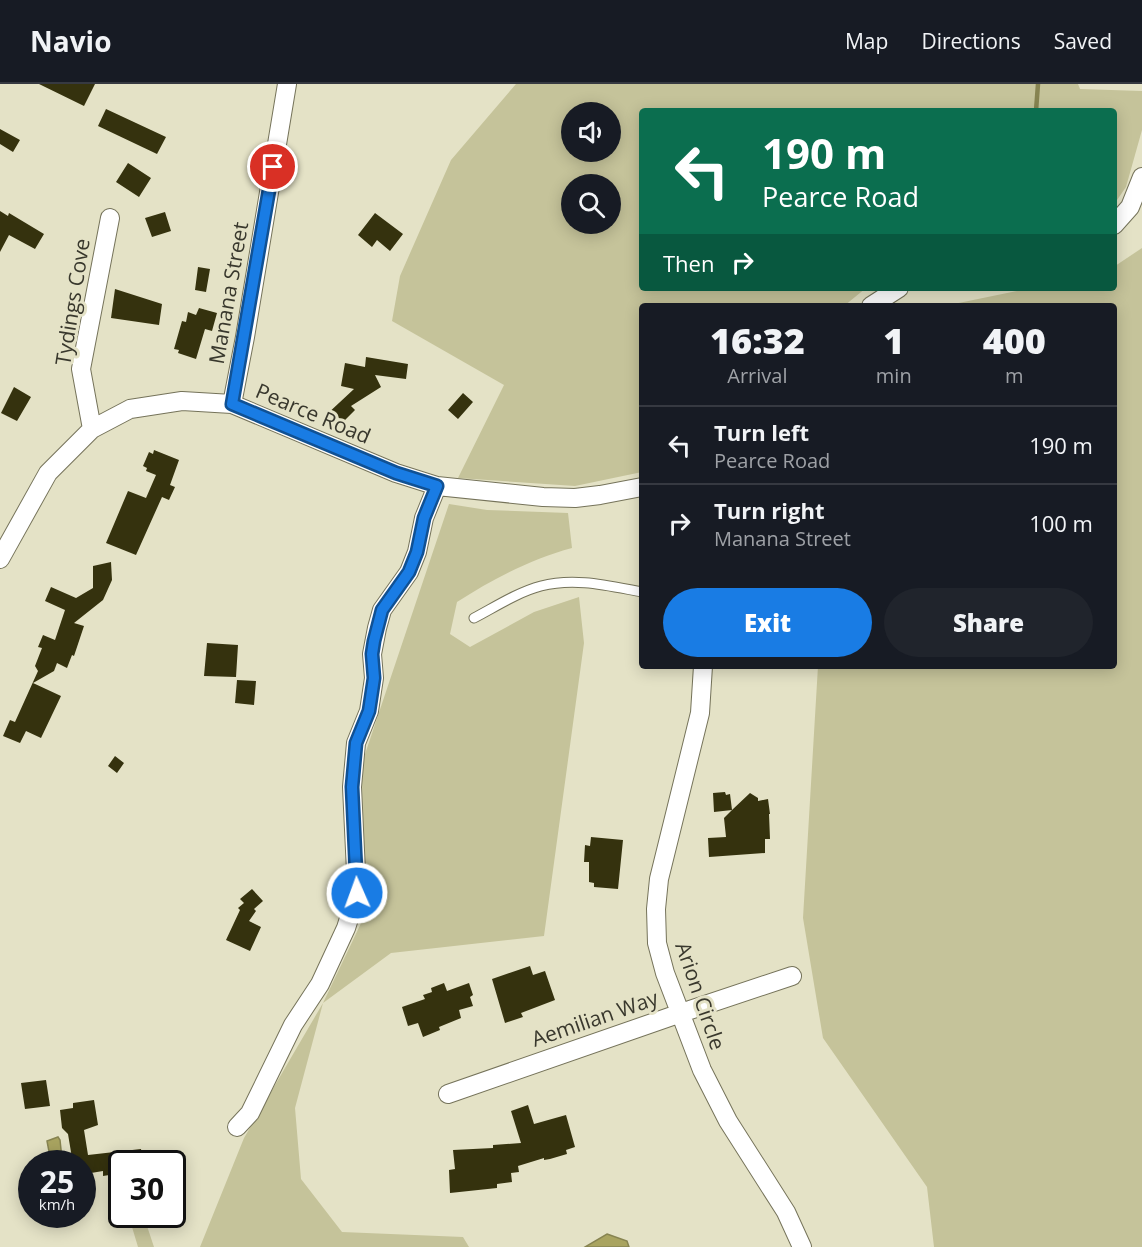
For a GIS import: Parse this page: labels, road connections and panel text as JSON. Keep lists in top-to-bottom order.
{
  "streets": {
    "street": [
      "Manana Street",
      "Tydings Cove",
      "Pearce Road",
      "Arion Circle",
      "Aemilian Way"
    ]
  },
  "crossings": [
    ["Manana Street", "Pearce Road"],
    ["Tydings Cove", "Pearce Road"],
    ["Arion Circle", "Aemilian Way"]
  ],
  "page": {
    "header": "Navio",
    "nav": ["Map", "Directions", "Saved"],
    "turn": ["190 m", "Pearce Road"],
    "then": "Then",
    "eta": [
      "16:32",
      "Arrival",
      "1",
      "min",
      "400",
      "m"
    ],
    "list": [
      {
        "name": "Turn left",
        "note": "Pearce Road",
        "value": "190 m"
      },
      {
        "name": "Turn right",
        "note": "Manana Street",
        "value": "100 m"
      }
    ],
    "buttons": ["Exit", "Share"],
    "speed": "25 km/h",
    "limit": "30"
  }
}
